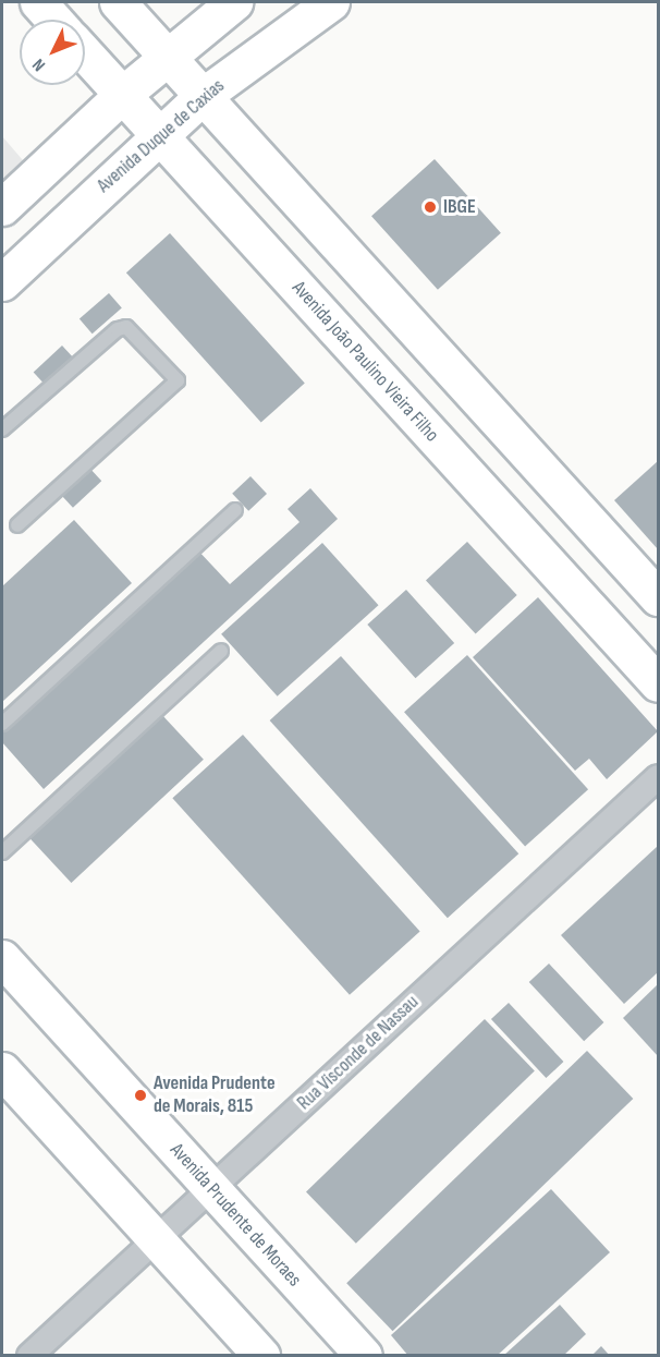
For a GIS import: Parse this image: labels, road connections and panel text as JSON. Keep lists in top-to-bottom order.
{
  "streets": {
    "main road": ["Avenida Duque de Caxias", "Avenida João Paulino Vieira Filho", "Avenida Prudente de Moraes"],
    "street": ["Rua Visconde de Nassau"]
  },
  "crossings": [
    ["Avenida Duque de Caxias", "Avenida João Paulino Vieira Filho"],
    ["Rua Visconde de Nassau", "Avenida Prudente de Moraes"]
  ],
  "places": ["IBGE", "Avenida Prudente de Morais, 815"],
  "north": "bottom left"
}
